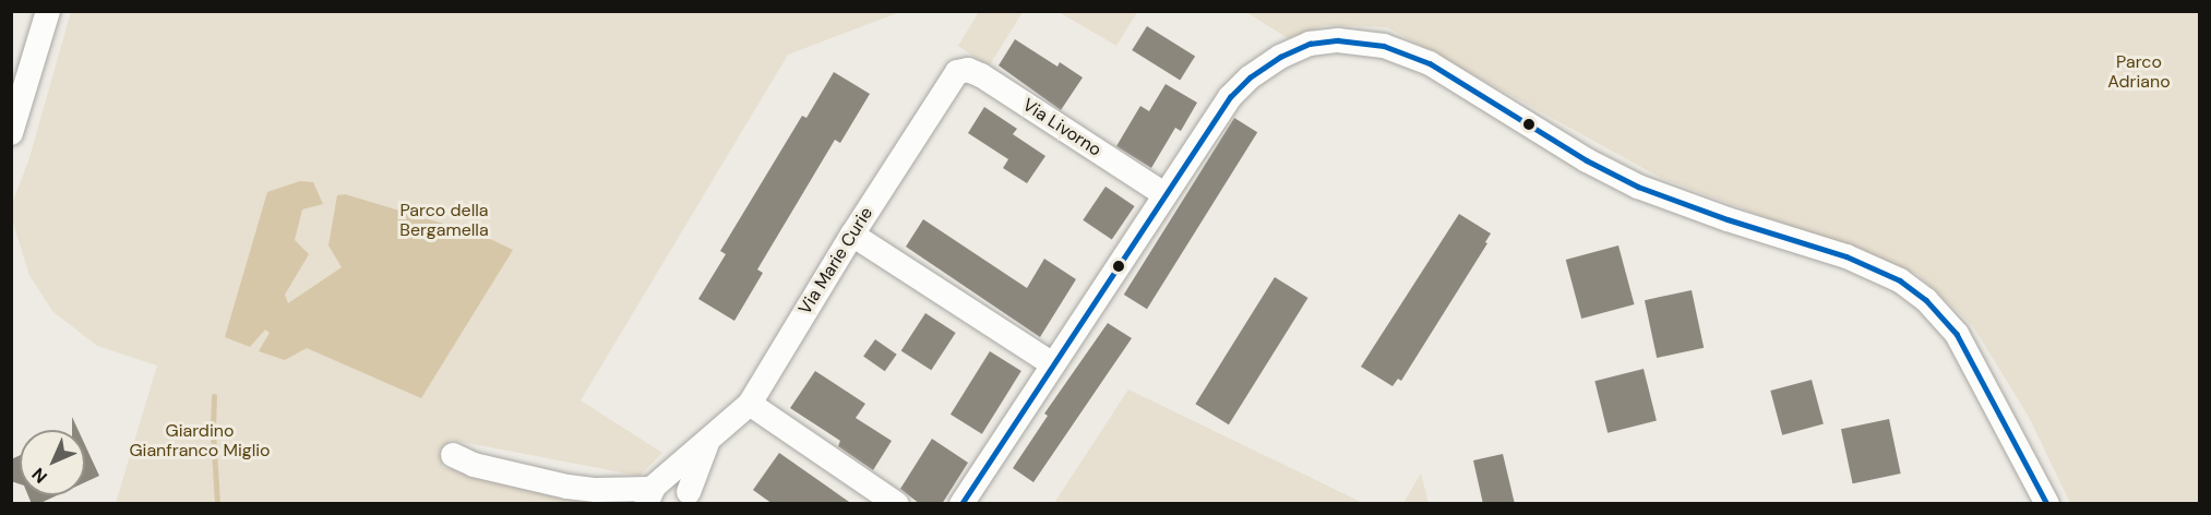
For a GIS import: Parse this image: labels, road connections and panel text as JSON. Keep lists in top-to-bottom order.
{
  "streets": {
    "street": ["Via Livorno", "Via Marie Curie"]
  },
  "crossings": [
    ["Via Livorno", "Via Marie Curie"]
  ],
  "parks": ["Parco Adriano", "Parco della Bergamella", "Giardino Gianfranco Miglio"],
  "north": "bottom left"
}
